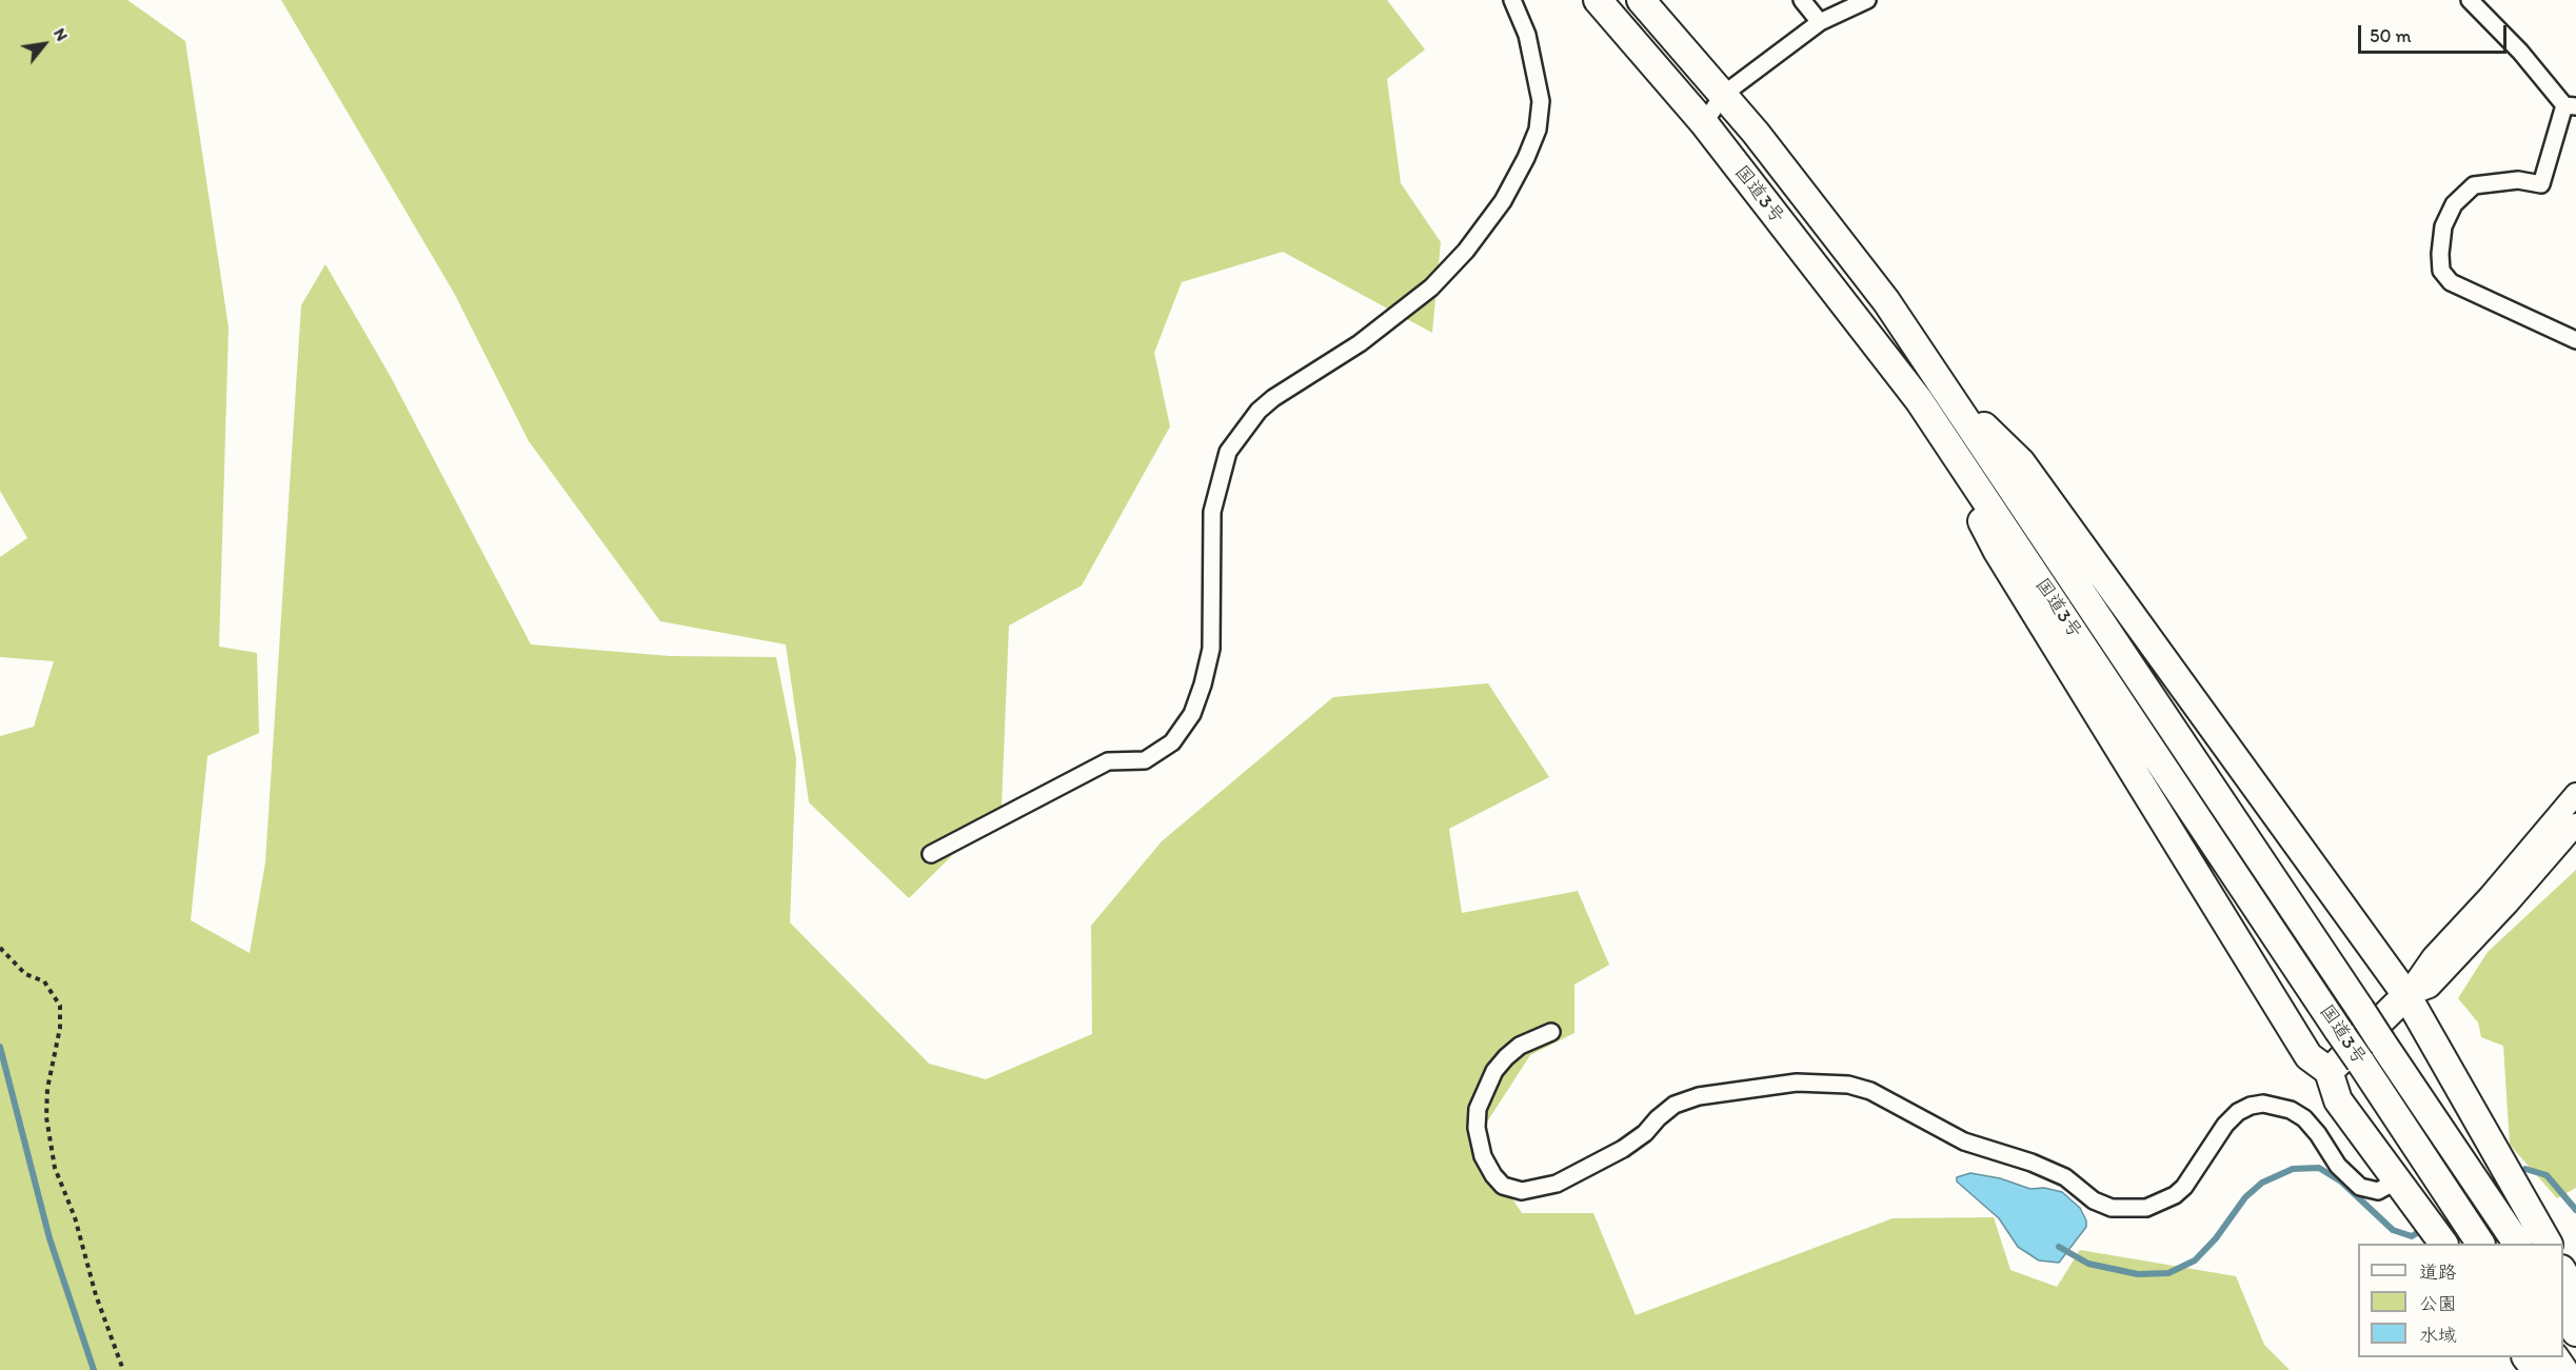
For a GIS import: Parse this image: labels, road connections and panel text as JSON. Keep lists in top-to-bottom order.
{
  "streets": {
    "highway": ["国道3号"]
  },
  "legend": ["道路", "公園", "水域"],
  "scale_bar": "50 m",
  "north": "top right"
}
